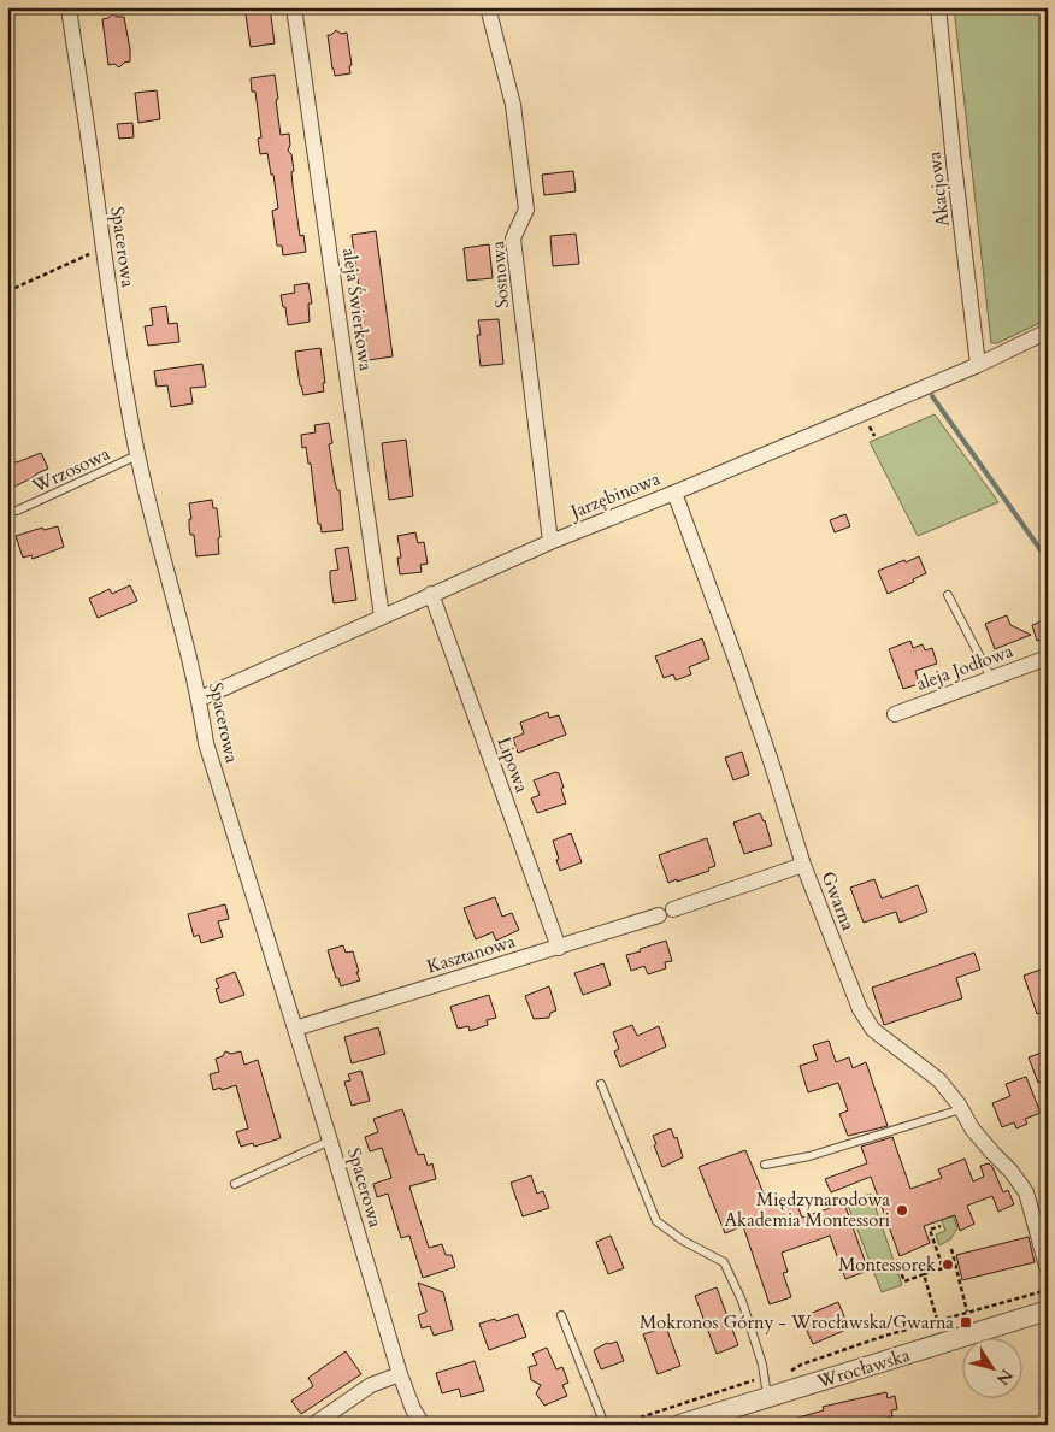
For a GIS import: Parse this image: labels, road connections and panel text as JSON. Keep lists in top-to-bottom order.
{
  "streets": {
    "street": [
      "Akacjowa",
      "Spacerowa",
      "Sosnowa",
      "aleja Świerkowa",
      "Jarzębinowa",
      "aleja Jodłowa",
      "Lipowa",
      "Gwarna",
      "Kasztanowa",
      "Wrocławska"
    ],
    "lane": ["Wrzosowa"]
  },
  "crossings": [
    ["Akacjowa", "Jarzębinowa"],
    ["Spacerowa", "Wrzosowa"],
    ["Spacerowa", "Jarzębinowa"],
    ["Spacerowa", "Kasztanowa"],
    ["Sosnowa", "Jarzębinowa"],
    ["aleja Świerkowa", "Jarzębinowa"],
    ["Jarzębinowa", "Lipowa"],
    ["Jarzębinowa", "Gwarna"],
    ["Lipowa", "Kasztanowa"],
    ["Gwarna", "Kasztanowa"]
  ],
  "places": {
    "other": ["Międzynarodowa Akademia Montessori", "Montessorek"],
    "transit": ["Mokronos Górny - Wrocławska/Gwarna"]
  },
  "north": "bottom right"
}
